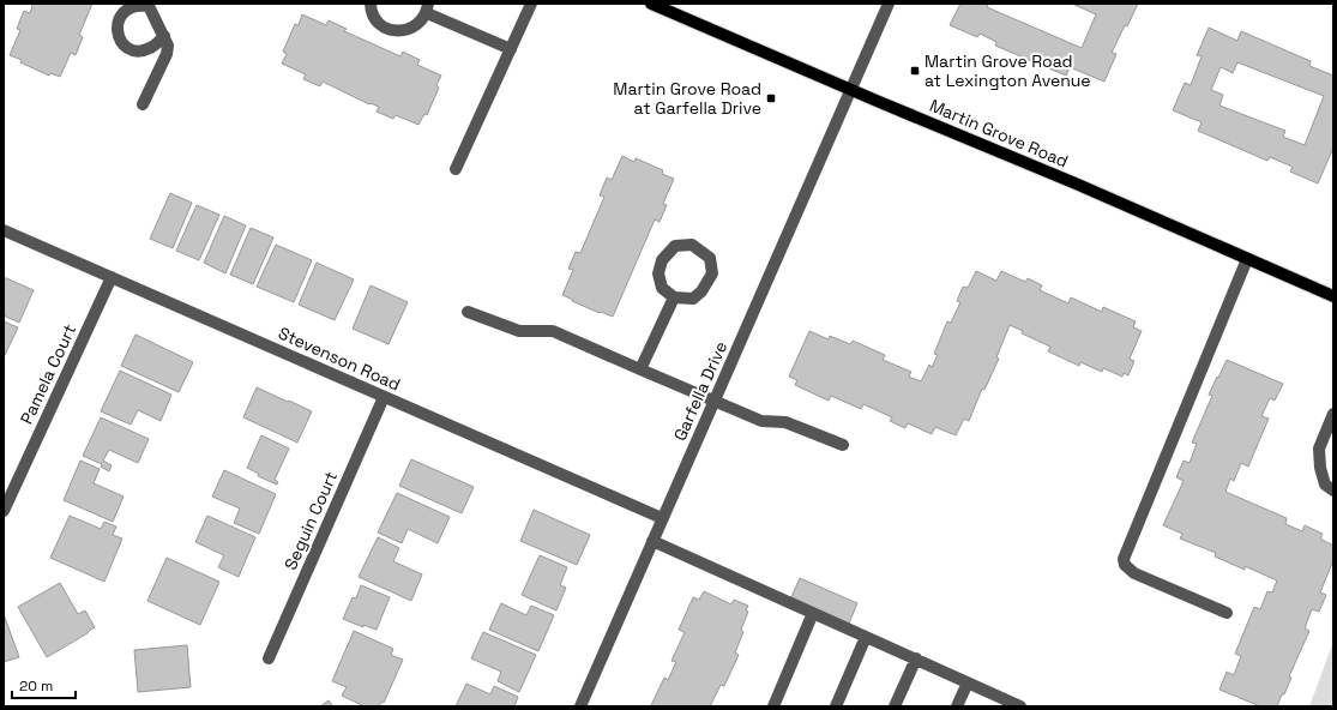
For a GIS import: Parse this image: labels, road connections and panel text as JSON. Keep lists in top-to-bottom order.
{
  "streets": {
    "main road": ["Martin Grove Road"],
    "street": [
      "Stevenson Road",
      "Pamela Court",
      "Garfella Drive",
      "Seguin Court"
    ]
  },
  "crossings": [
    ["Martin Grove Road", "Garfella Drive"],
    ["Stevenson Road", "Pamela Court"],
    ["Stevenson Road", "Garfella Drive"],
    ["Stevenson Road", "Seguin Court"]
  ],
  "places": {
    "transit": ["Martin Grove Road at Lexington Avenue", "Martin Grove Road at Garfella Drive"]
  },
  "scale_bar": "20 m"
}
